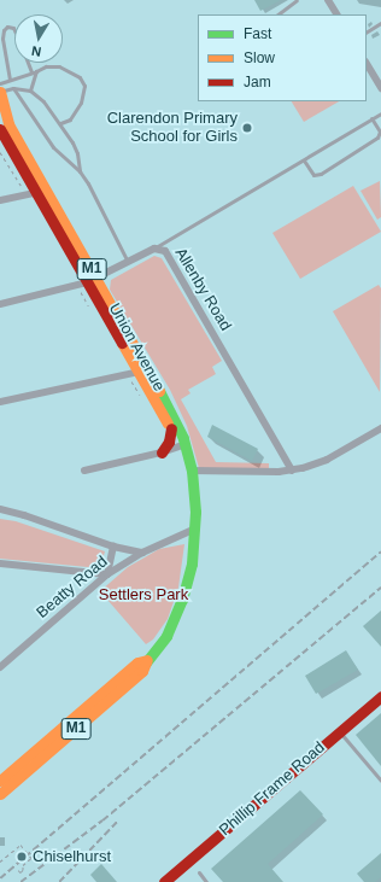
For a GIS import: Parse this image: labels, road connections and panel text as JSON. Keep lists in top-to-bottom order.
{
  "streets": {
    "main road": ["M1", "Union Avenue", "Phillip Frame Road"],
    "street": ["Allenby Road", "Beatty Road"]
  },
  "crossings": [
    ["Allenby Road", "Union Avenue"],
    ["Union Avenue", "Beatty Road"]
  ],
  "parks": ["Settlers Park"],
  "places": ["Clarendon Primary School for Girls", "Chiselhurst"],
  "legend": ["Fast", "Slow", "Jam"],
  "north": "bottom"
}
